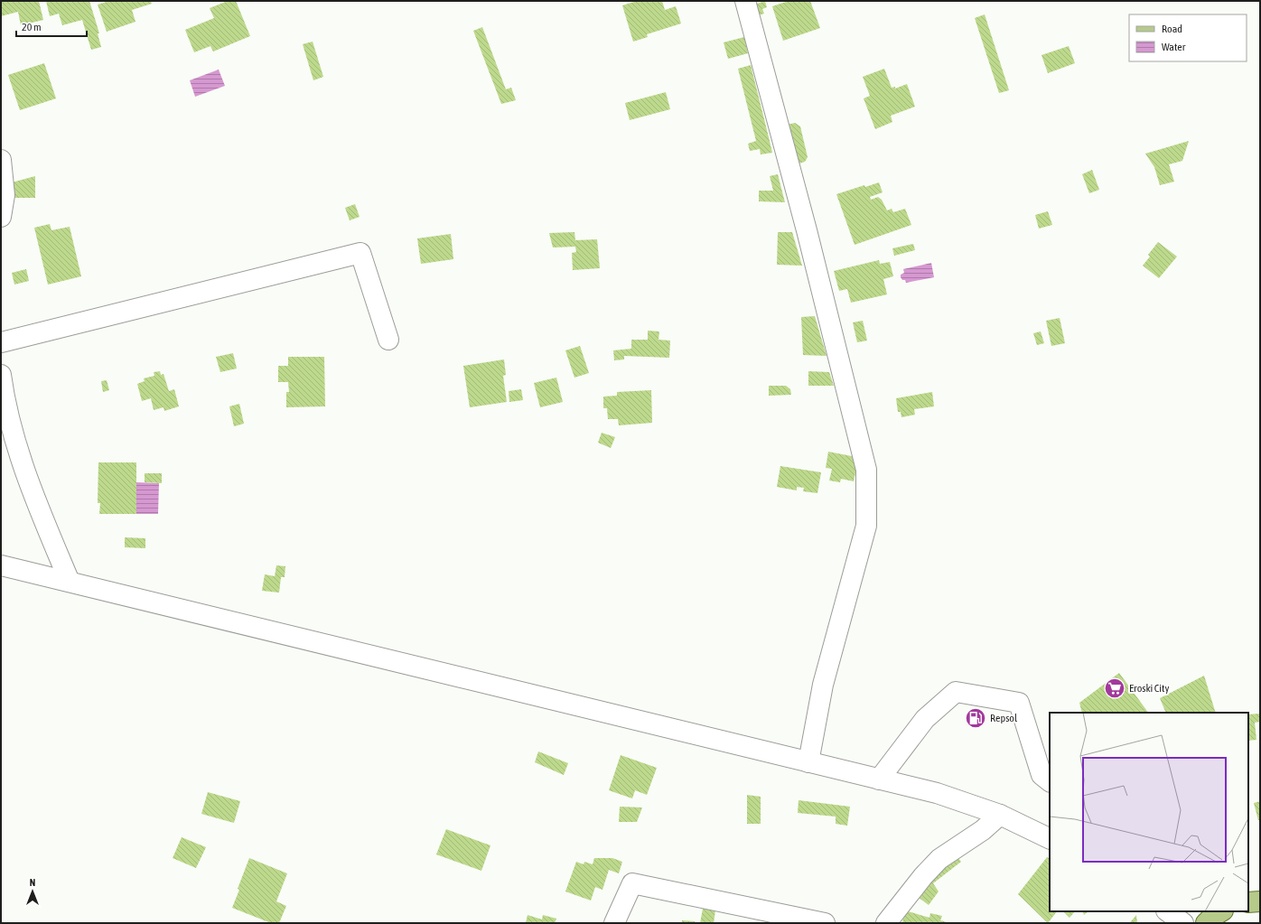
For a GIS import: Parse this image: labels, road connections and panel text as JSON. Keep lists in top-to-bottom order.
{
  "places": {
    "supermarket": ["Eroski City"],
    "fuel station": ["Repsol"]
  },
  "legend": ["Road", "Water"],
  "scale_bar": "20 m",
  "north": "top"
}
